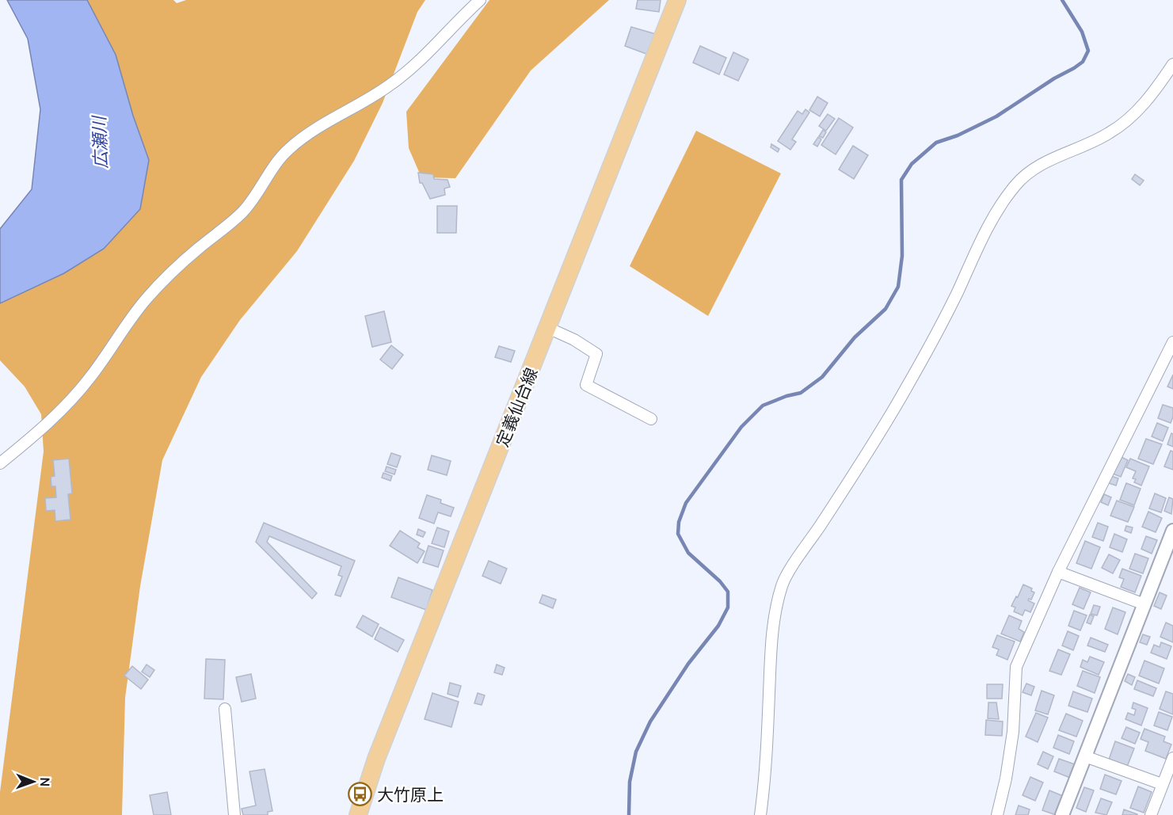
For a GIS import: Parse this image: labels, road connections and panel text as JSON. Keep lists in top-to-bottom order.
{
  "streets": {
    "main road": ["定義仙台線"]
  },
  "water": ["広瀬川"],
  "places": {
    "bus stop": ["大竹原上"]
  },
  "north": "right"
}
